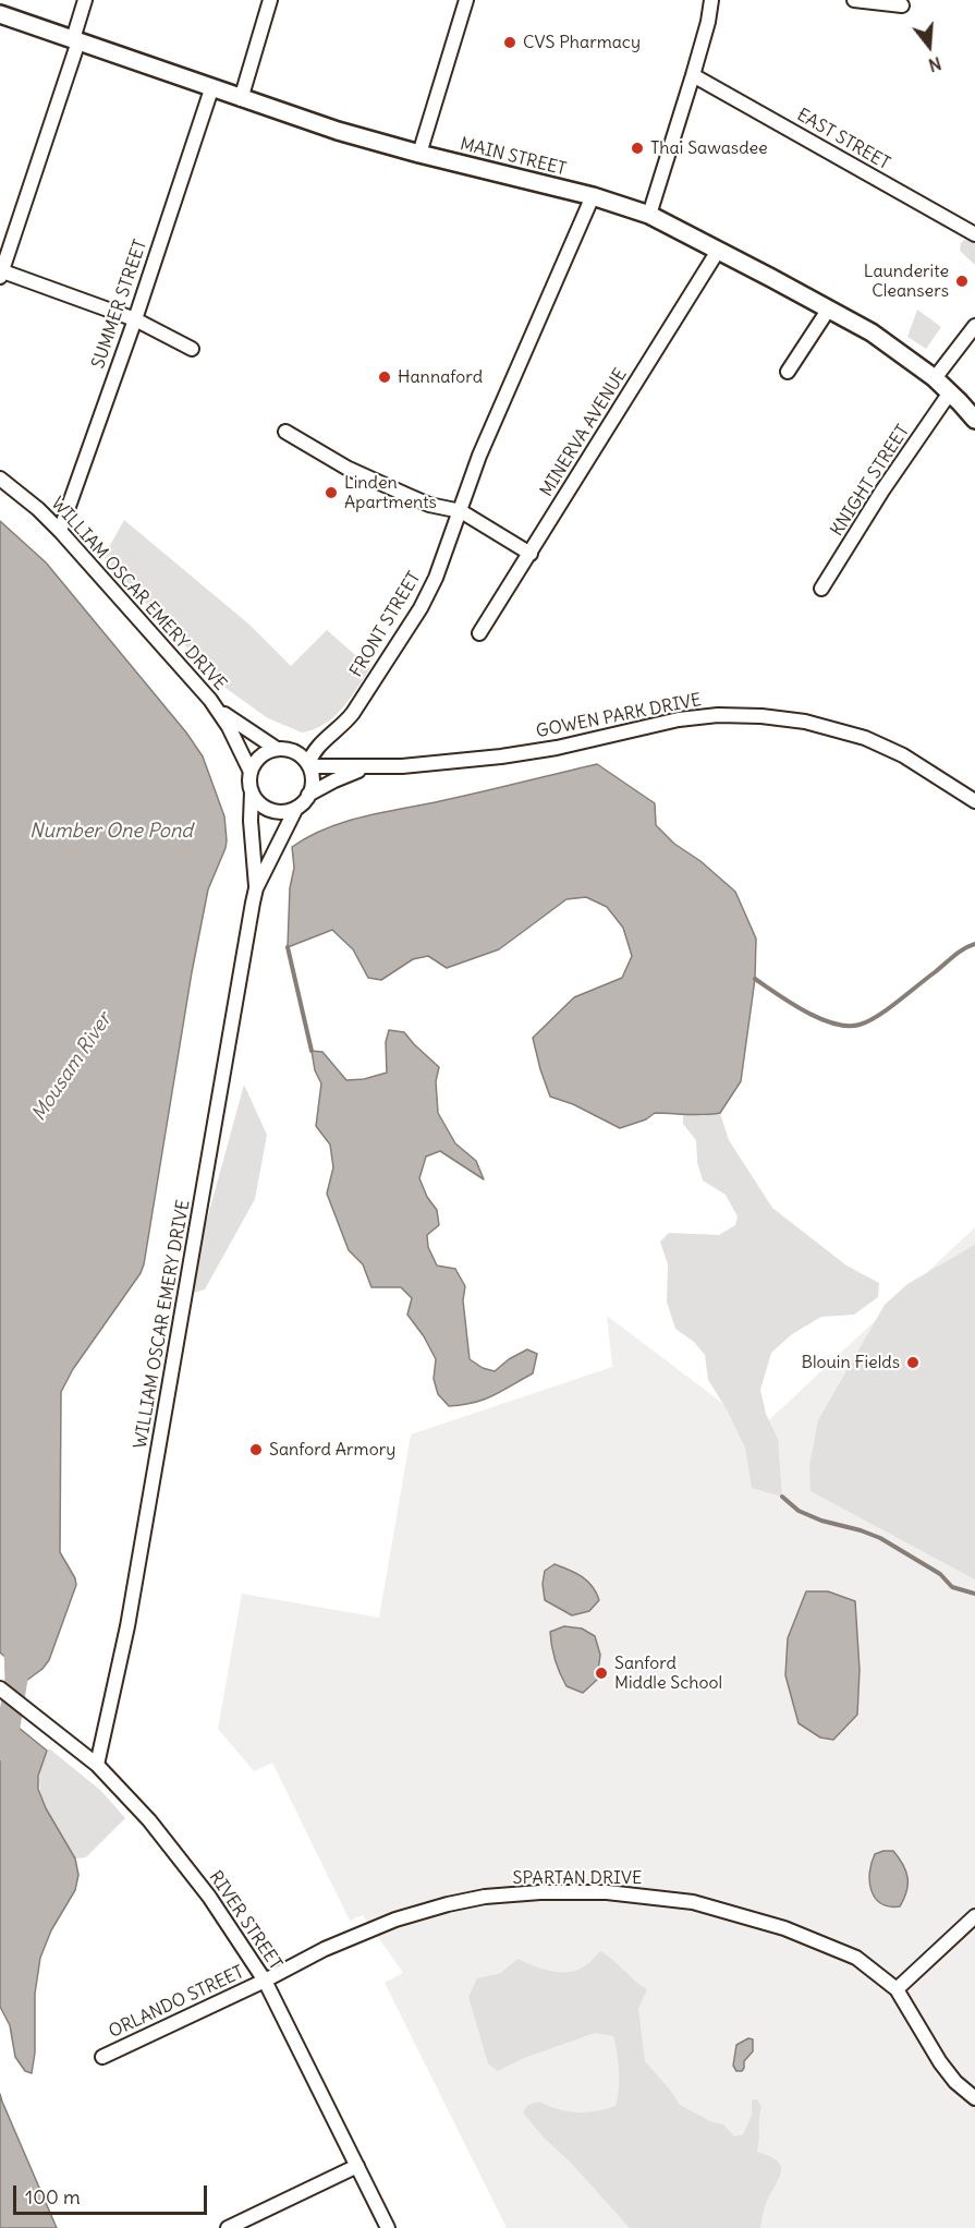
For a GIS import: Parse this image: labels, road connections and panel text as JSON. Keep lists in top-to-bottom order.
{
  "streets": {
    "main road": ["MAIN STREET"],
    "street": [
      "EAST STREET",
      "SUMMER STREET",
      "MINERVA AVENUE",
      "KNIGHT STREET",
      "WILLIAM OSCAR EMERY DRIVE",
      "FRONT STREET",
      "GOWEN PARK DRIVE",
      "SPARTAN DRIVE",
      "RIVER STREET",
      "ORLANDO STREET"
    ]
  },
  "crossings": [
    ["MAIN STREET", "SUMMER STREET"],
    ["MAIN STREET", "MINERVA AVENUE"],
    ["MAIN STREET", "KNIGHT STREET"],
    ["MAIN STREET", "FRONT STREET"],
    ["SUMMER STREET", "WILLIAM OSCAR EMERY DRIVE"],
    ["WILLIAM OSCAR EMERY DRIVE", "FRONT STREET"],
    ["WILLIAM OSCAR EMERY DRIVE", "GOWEN PARK DRIVE"],
    ["WILLIAM OSCAR EMERY DRIVE", "RIVER STREET"],
    ["FRONT STREET", "GOWEN PARK DRIVE"],
    ["SPARTAN DRIVE", "RIVER STREET"],
    ["SPARTAN DRIVE", "ORLANDO STREET"],
    ["RIVER STREET", "ORLANDO STREET"]
  ],
  "water": ["Number One Pond", "Mousam River"],
  "places": [
    "CVS Pharmacy",
    "Thai Sawasdee",
    "Launderite Cleansers",
    "Hannaford",
    "Linden Apartments",
    "Blouin Fields",
    "Sanford Armory",
    "Sanford Middle School"
  ],
  "scale_bar": "100 m",
  "north": "bottom"
}
